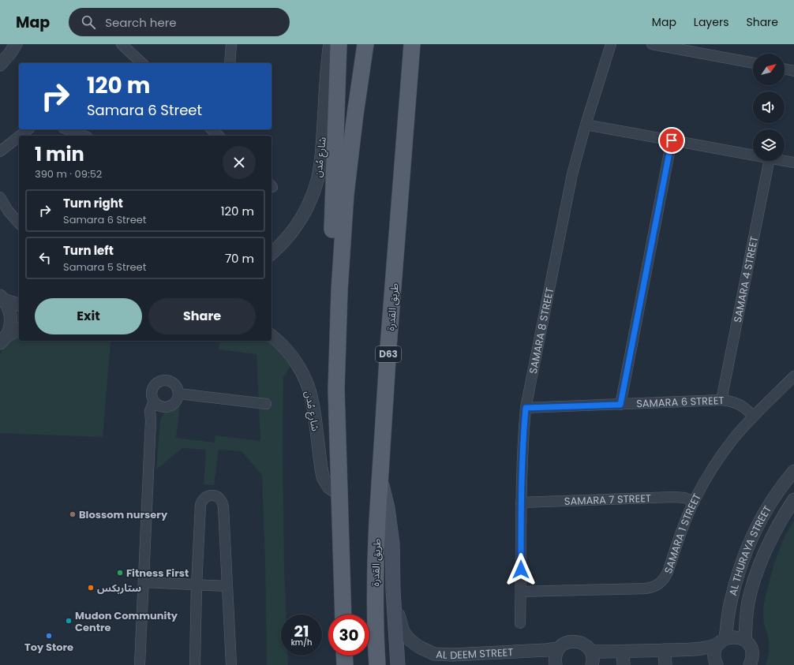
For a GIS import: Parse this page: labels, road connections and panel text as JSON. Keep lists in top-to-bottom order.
{
  "streets": {
    "main road": ["طريق القدرة", "D63"],
    "street": [
      "شارع مُدن",
      "SAMARA 4 STREET",
      "SAMARA 8 STREET",
      "SAMARA 6 STREET",
      "SAMARA 7 STREET",
      "SAMARA 1 STREET",
      "AL THURAYA STREET",
      "AL DEEM STREET"
    ]
  },
  "crossings": [
    ["SAMARA 4 STREET", "SAMARA 6 STREET"],
    ["SAMARA 8 STREET", "SAMARA 6 STREET"],
    ["SAMARA 8 STREET", "SAMARA 7 STREET"],
    ["SAMARA 8 STREET", "SAMARA 1 STREET"],
    ["SAMARA 6 STREET", "SAMARA 1 STREET"],
    ["SAMARA 7 STREET", "SAMARA 1 STREET"]
  ],
  "places": [
    "Blossom nursery",
    "Fitness First",
    "ستاربكس",
    "Mudon Community Centre",
    "Toy Store"
  ],
  "north": "top right",
  "page": {
    "header": "Map",
    "search": "Search here",
    "nav": ["Map", "Layers", "Share"],
    "turn": ["120 m", "Samara 6 Street"],
    "heading": ["1 min", "390 m · 09:52"],
    "list": [
      {
        "name": "Turn right",
        "note": "Samara 6 Street",
        "value": "120 m"
      },
      {
        "name": "Turn left",
        "note": "Samara 5 Street",
        "value": "70 m"
      }
    ],
    "buttons": ["Exit", "Share"],
    "speed": "21 km/h",
    "limit": "30"
  }
}
